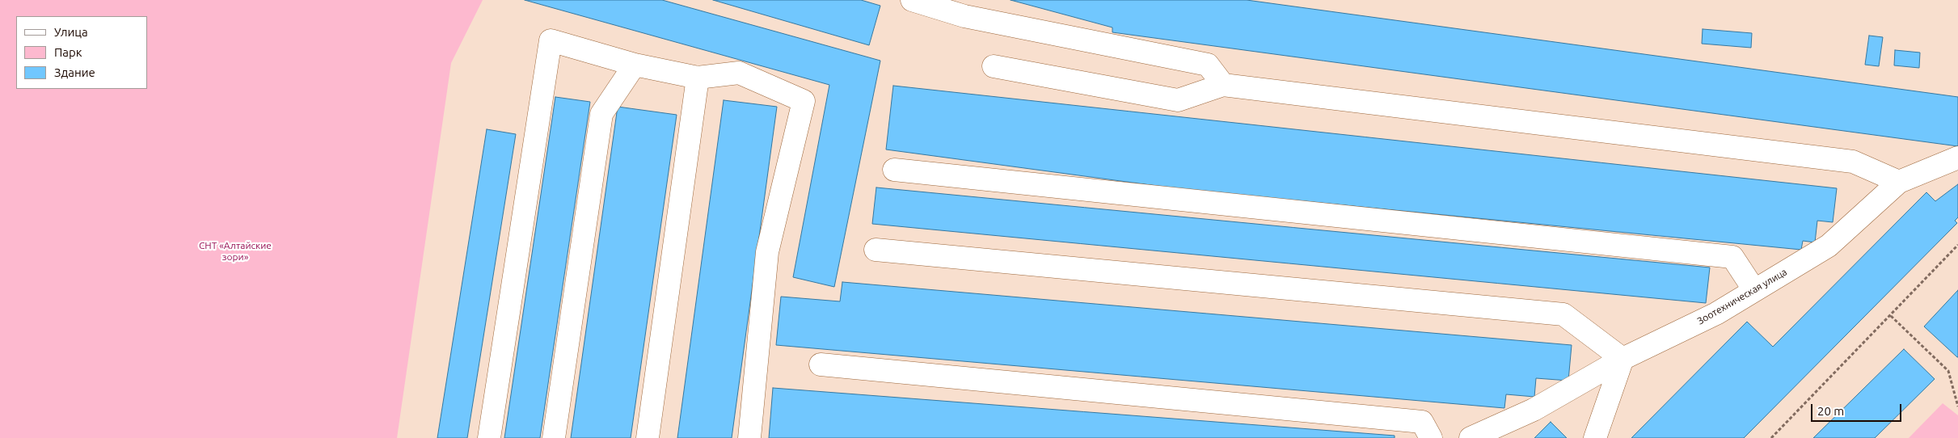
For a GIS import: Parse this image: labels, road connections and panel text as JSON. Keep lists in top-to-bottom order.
{
  "streets": {
    "street": ["Зоотехническая улица"]
  },
  "parks": ["СНТ «Алтайские зори»"],
  "legend": ["Улица", "Парк", "Здание"],
  "scale_bar": "20 m"
}
